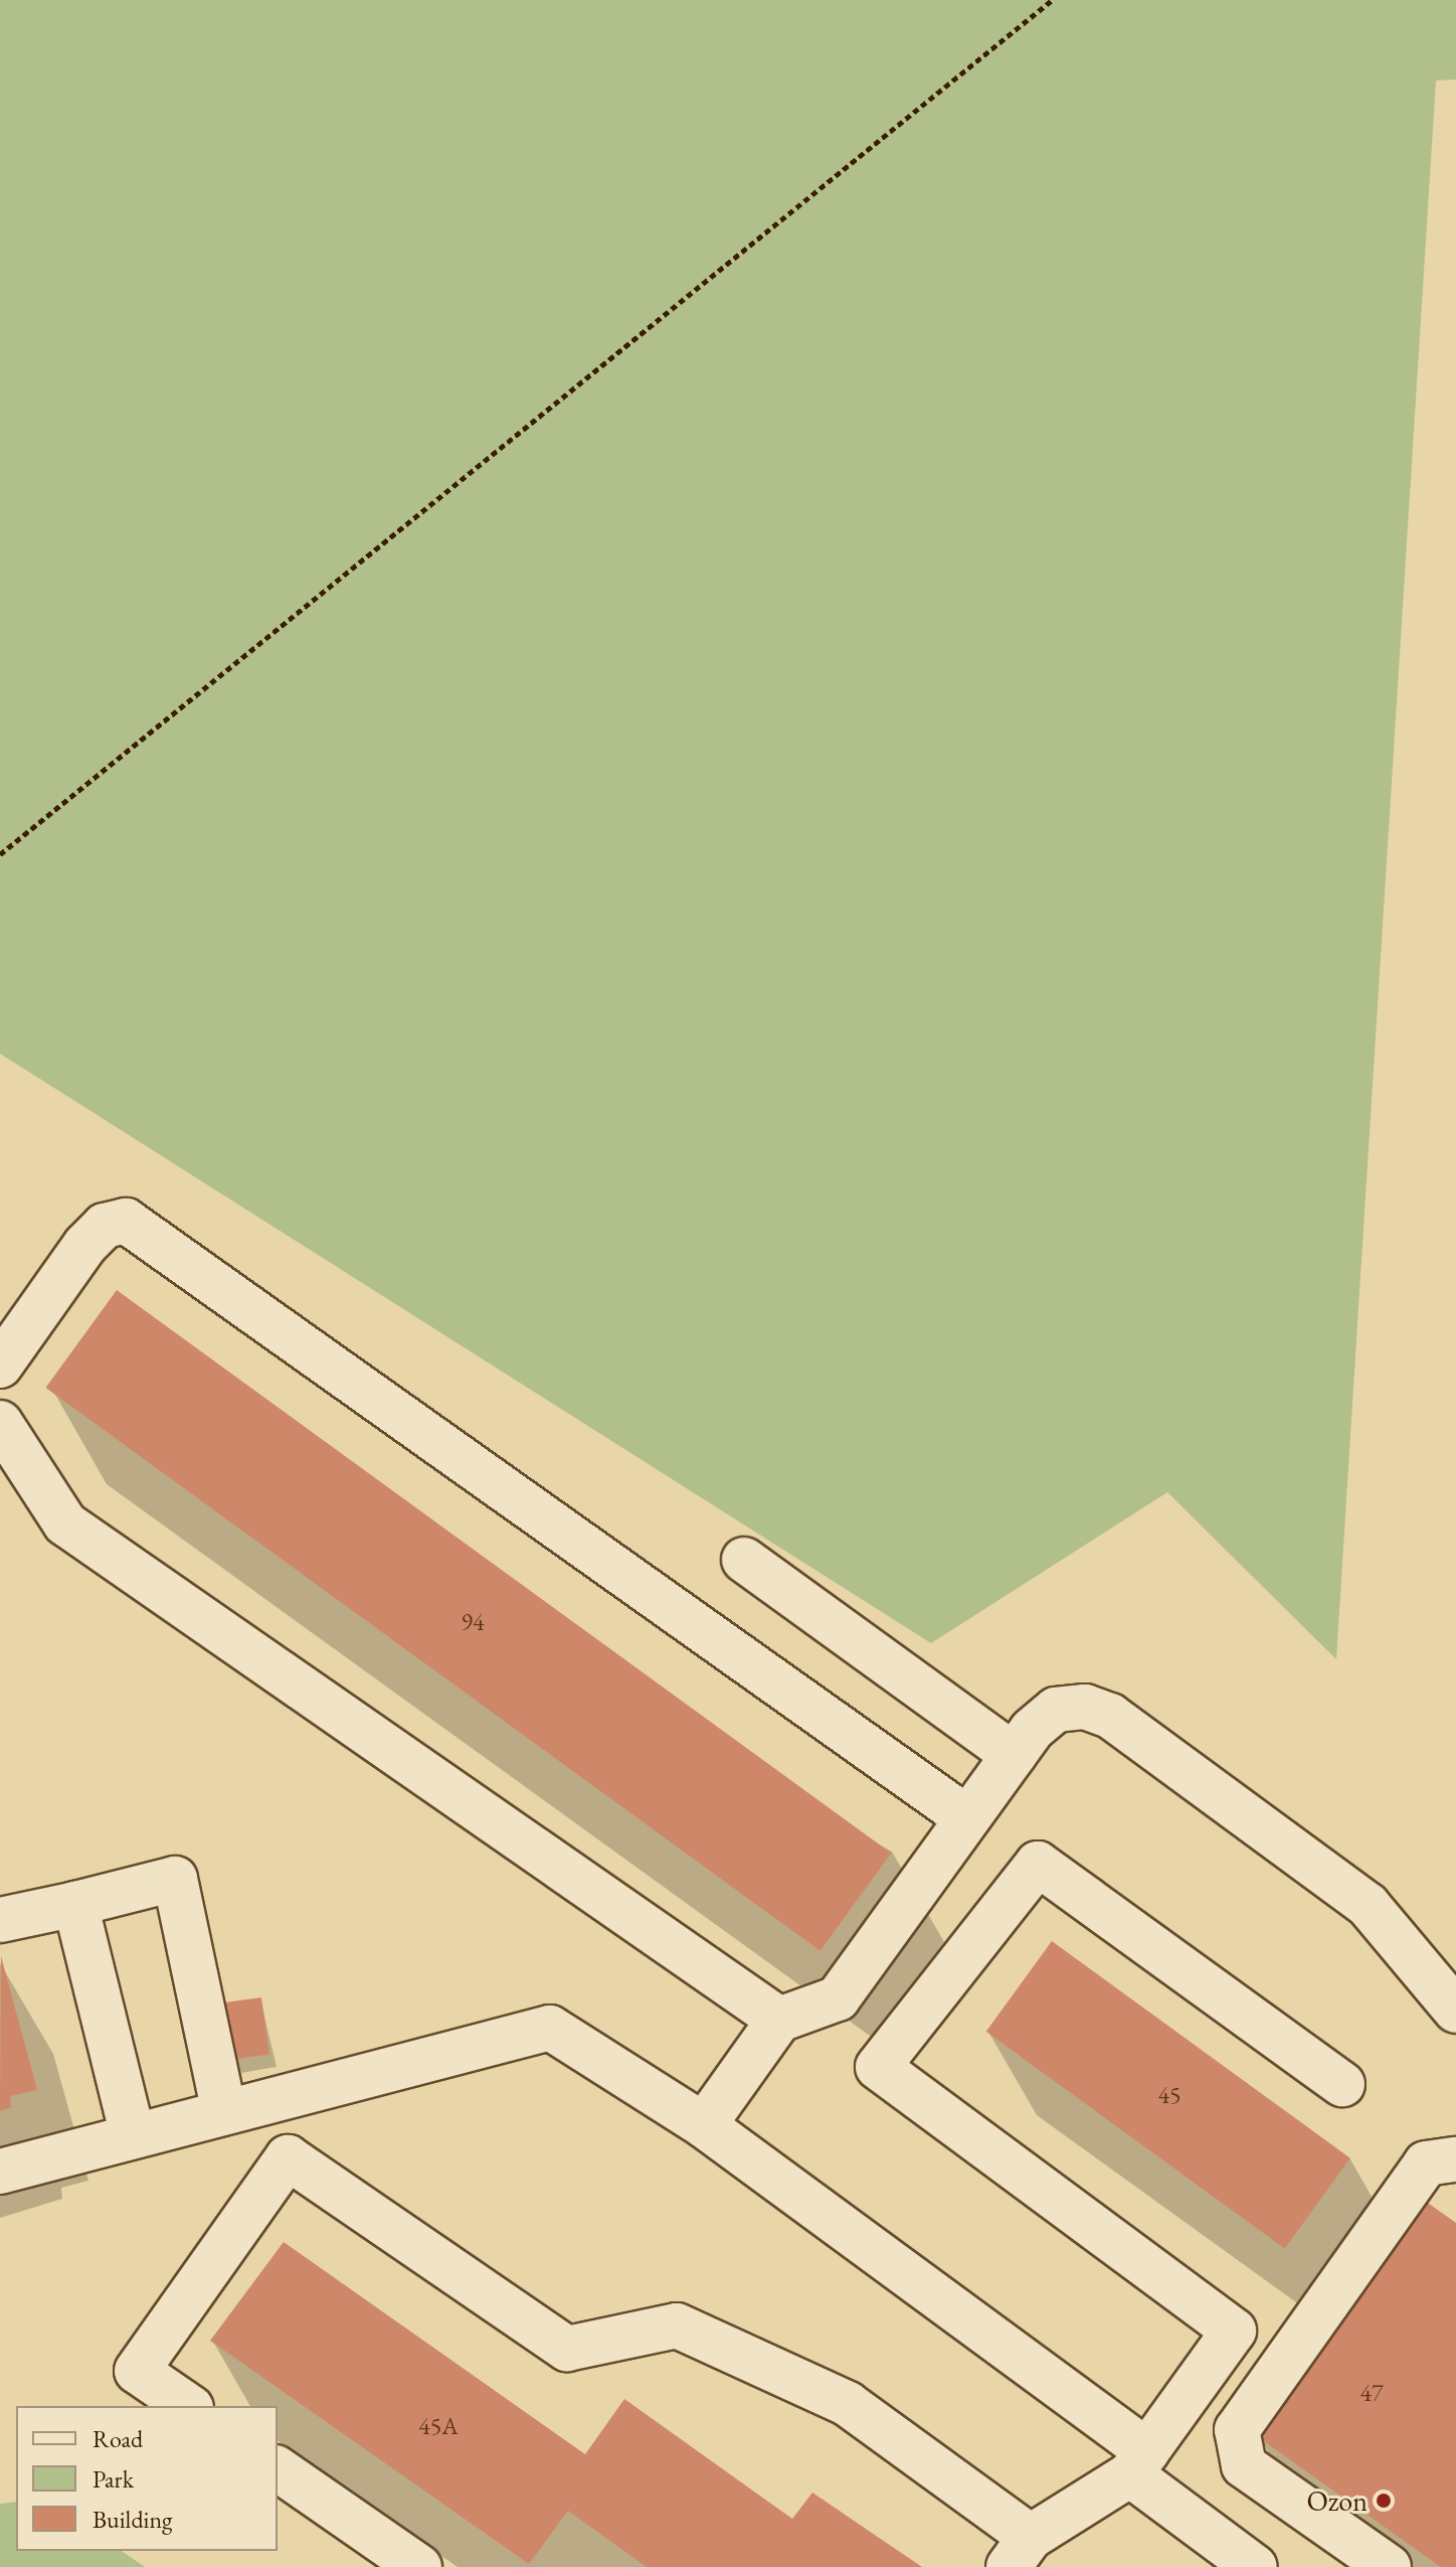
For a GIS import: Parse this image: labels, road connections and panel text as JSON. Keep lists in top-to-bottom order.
{
  "places": ["Ozon"],
  "house_numbers": [
    "94",
    "45",
    "47",
    "45А"
  ],
  "legend": ["Road", "Park", "Building"]
}
